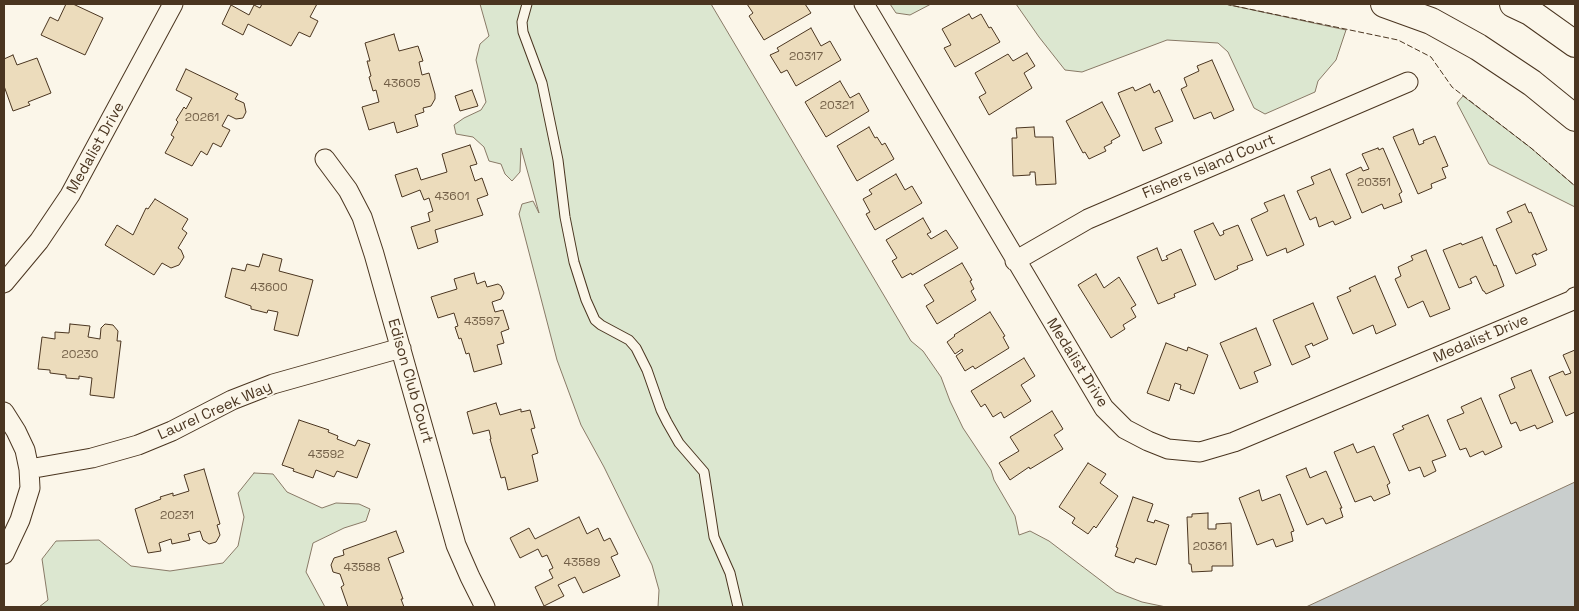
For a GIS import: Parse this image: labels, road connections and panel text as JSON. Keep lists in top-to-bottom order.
{
  "streets": {
    "street": [
      "Medalist Drive",
      "Fishers Island Court",
      "Edison Club Court",
      "Laurel Creek Way"
    ]
  },
  "crossings": [
    ["Medalist Drive", "Fishers Island Court"],
    ["Edison Club Court", "Laurel Creek Way"]
  ],
  "house_numbers": [
    "20317",
    "43605",
    "20321",
    "20261",
    "20351",
    "43601",
    "43600",
    "43597",
    "20230",
    "43592",
    "20231",
    "20361",
    "43589",
    "43588"
  ]
}
